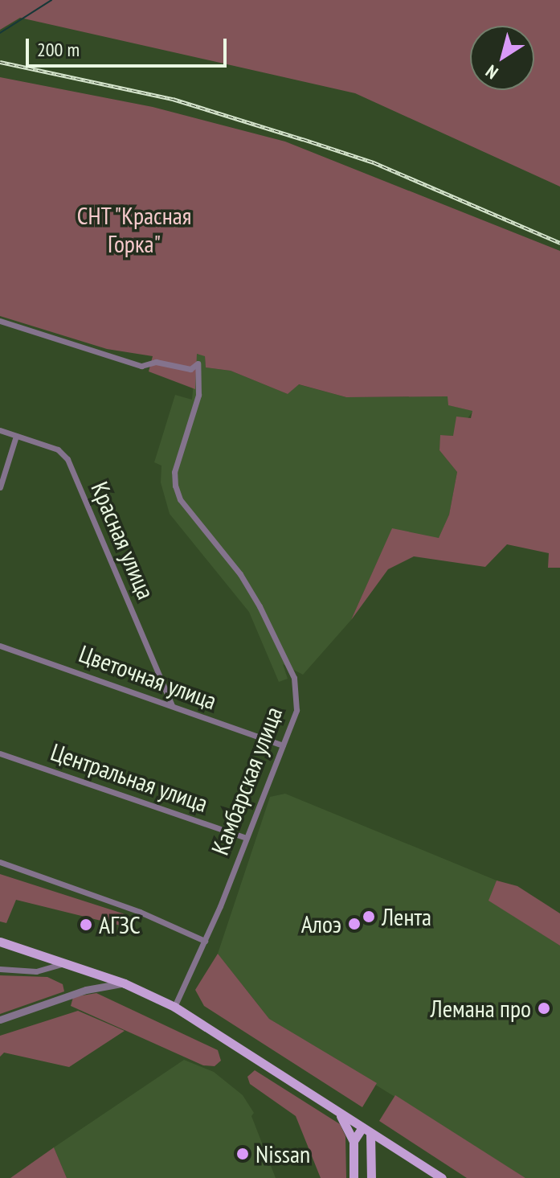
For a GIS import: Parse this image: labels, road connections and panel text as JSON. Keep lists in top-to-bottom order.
{
  "streets": {
    "street": [
      "Красная улица",
      "Цветочная улица",
      "Центральная улица",
      "Камбарская улица"
    ]
  },
  "crossings": [
    ["Красная улица", "Цветочная улица"],
    ["Цветочная улица", "Камбарская улица"],
    ["Центральная улица", "Камбарская улица"]
  ],
  "parks": ["СНТ \"Красная Горка\""],
  "places": [
    "Лента",
    "Алоэ",
    "АГЗС",
    "Лемана про",
    "Nissan"
  ],
  "scale_bar": "200 m",
  "north": "bottom left"
}
